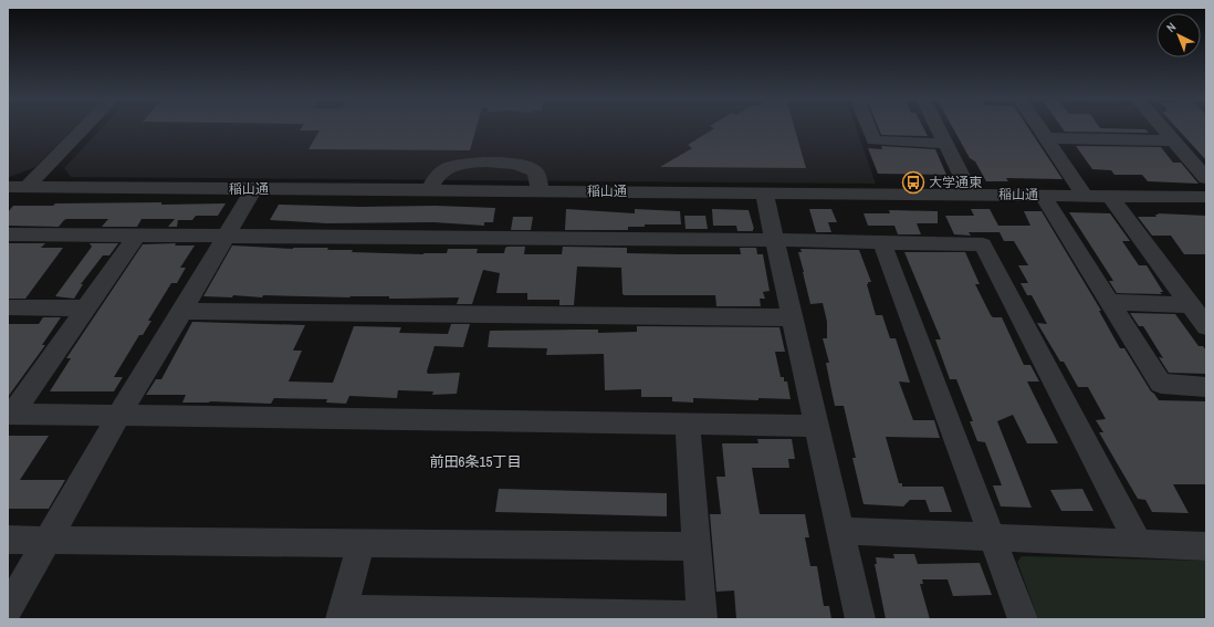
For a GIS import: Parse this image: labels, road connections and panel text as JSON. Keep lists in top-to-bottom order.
{
  "streets": {
    "street": ["稲山通"]
  },
  "districts": ["前田6条15丁目"],
  "places": {
    "bus stop": ["大学通東"]
  },
  "north": "top left"
}
